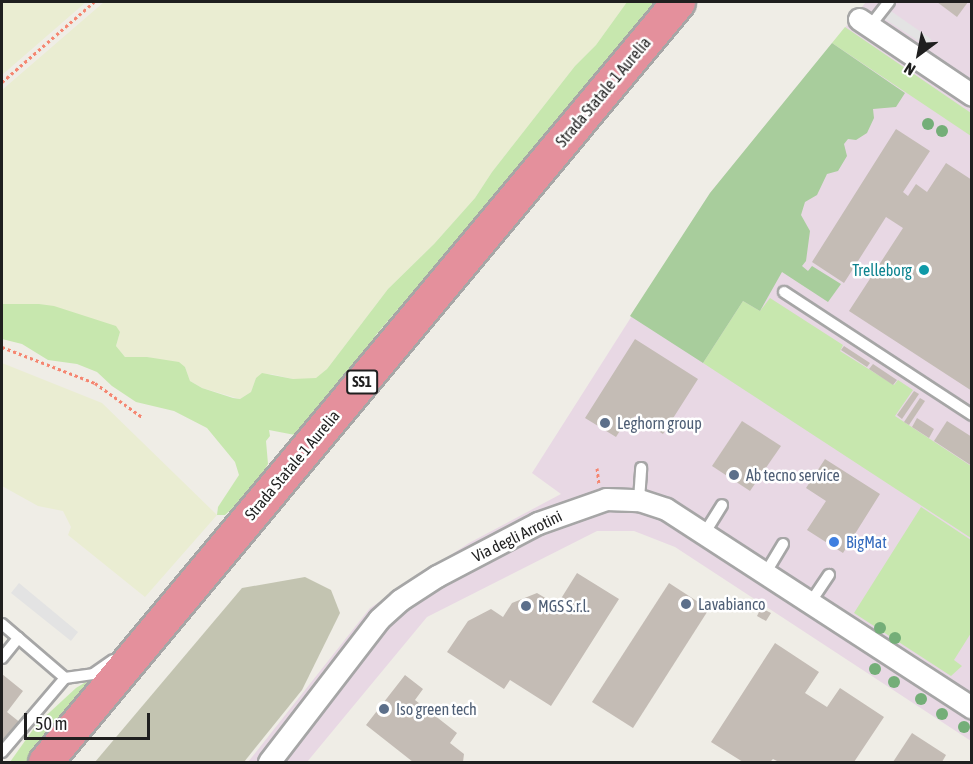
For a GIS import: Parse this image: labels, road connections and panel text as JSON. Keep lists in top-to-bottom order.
{
  "streets": {
    "highway": ["Strada Statale 1 Aurelia", "SS1"],
    "street": ["Via degli Arrotini"]
  },
  "places": [
    "Trelleborg",
    "Leghorn group",
    "Ab tecno service",
    "BigMat",
    "Lavabianco",
    "MGS S.r.l.",
    "Iso green tech"
  ],
  "scale_bar": "50 m",
  "north": "bottom left"
}
